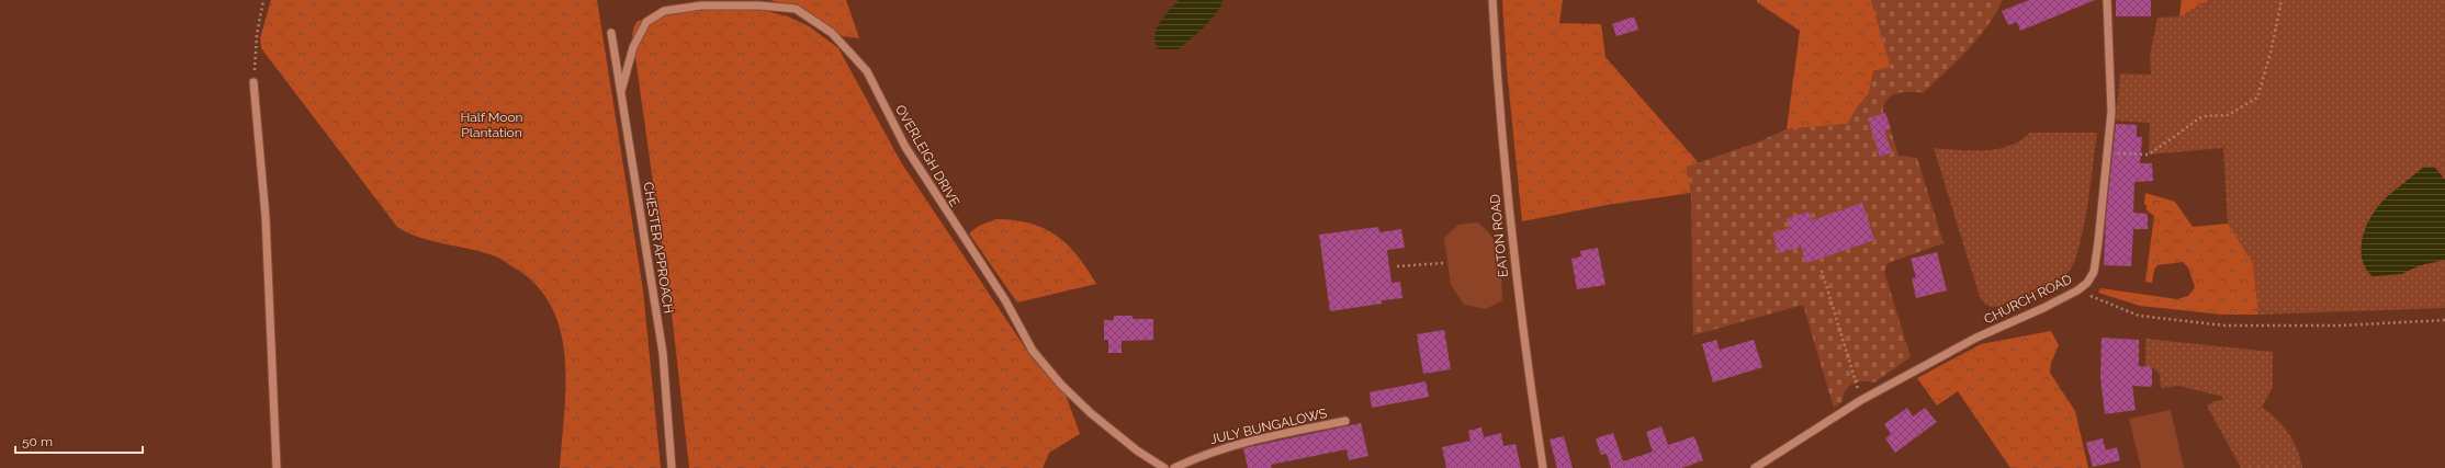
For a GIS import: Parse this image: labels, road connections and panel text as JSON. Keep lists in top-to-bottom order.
{
  "streets": {
    "street": [
      "OVERLEIGH DRIVE",
      "EATON ROAD",
      "CHESTER APPROACH",
      "CHURCH ROAD",
      "JULY BUNGALOWS"
    ]
  },
  "crossings": [
    ["OVERLEIGH DRIVE", "CHESTER APPROACH"]
  ],
  "parks": ["Half Moon Plantation"],
  "scale_bar": "50 m"
}
